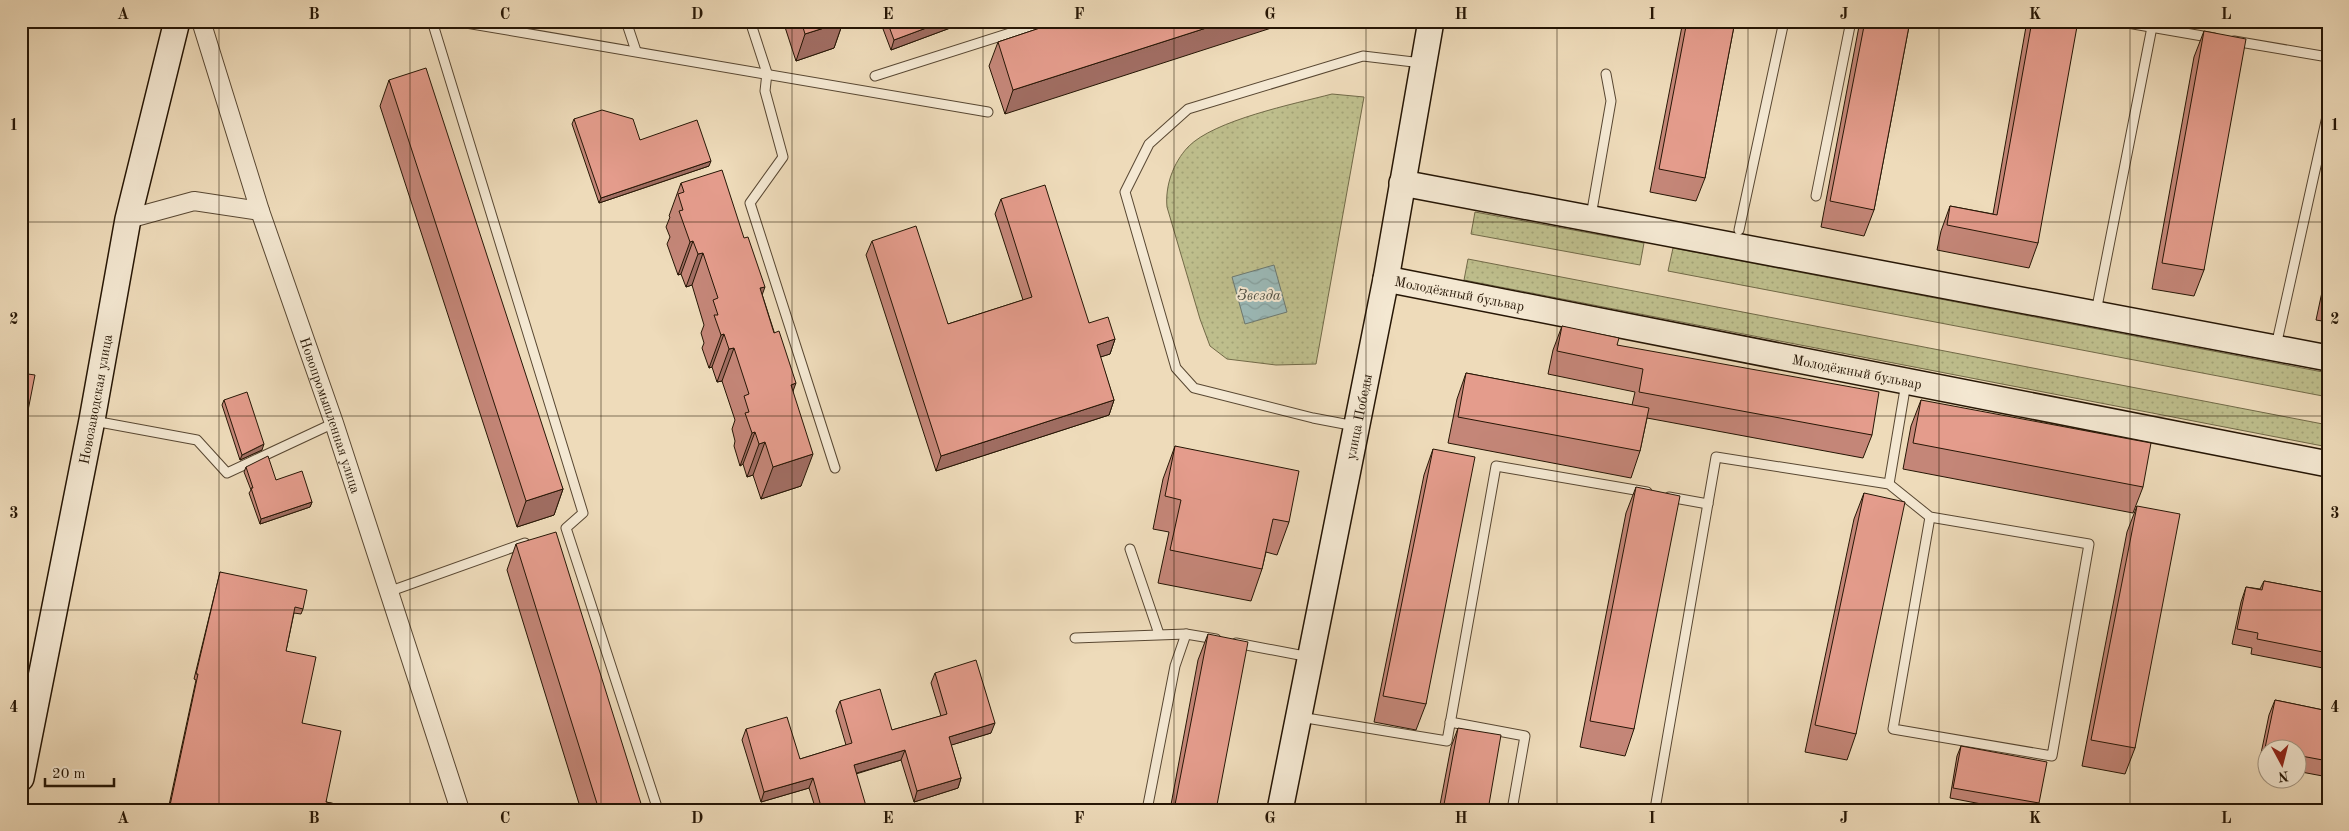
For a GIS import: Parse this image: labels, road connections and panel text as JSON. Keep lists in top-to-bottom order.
{
  "streets": {
    "main road": ["Молодёжный бульвар", "Новозаводская улица", "улица Победы"],
    "street": ["Новопромышленная улица"]
  },
  "crossings": [
    ["Молодёжный бульвар", "улица Победы"]
  ],
  "water": ["Звезда"],
  "scale_bar": "20 m",
  "north": "bottom",
  "grid": {
    "columns": [
      "A",
      "B",
      "C",
      "D",
      "E",
      "F",
      "G",
      "H",
      "I",
      "J",
      "K",
      "L"
    ],
    "rows": [
      "1",
      "2",
      "3",
      "4"
    ]
  }
}
